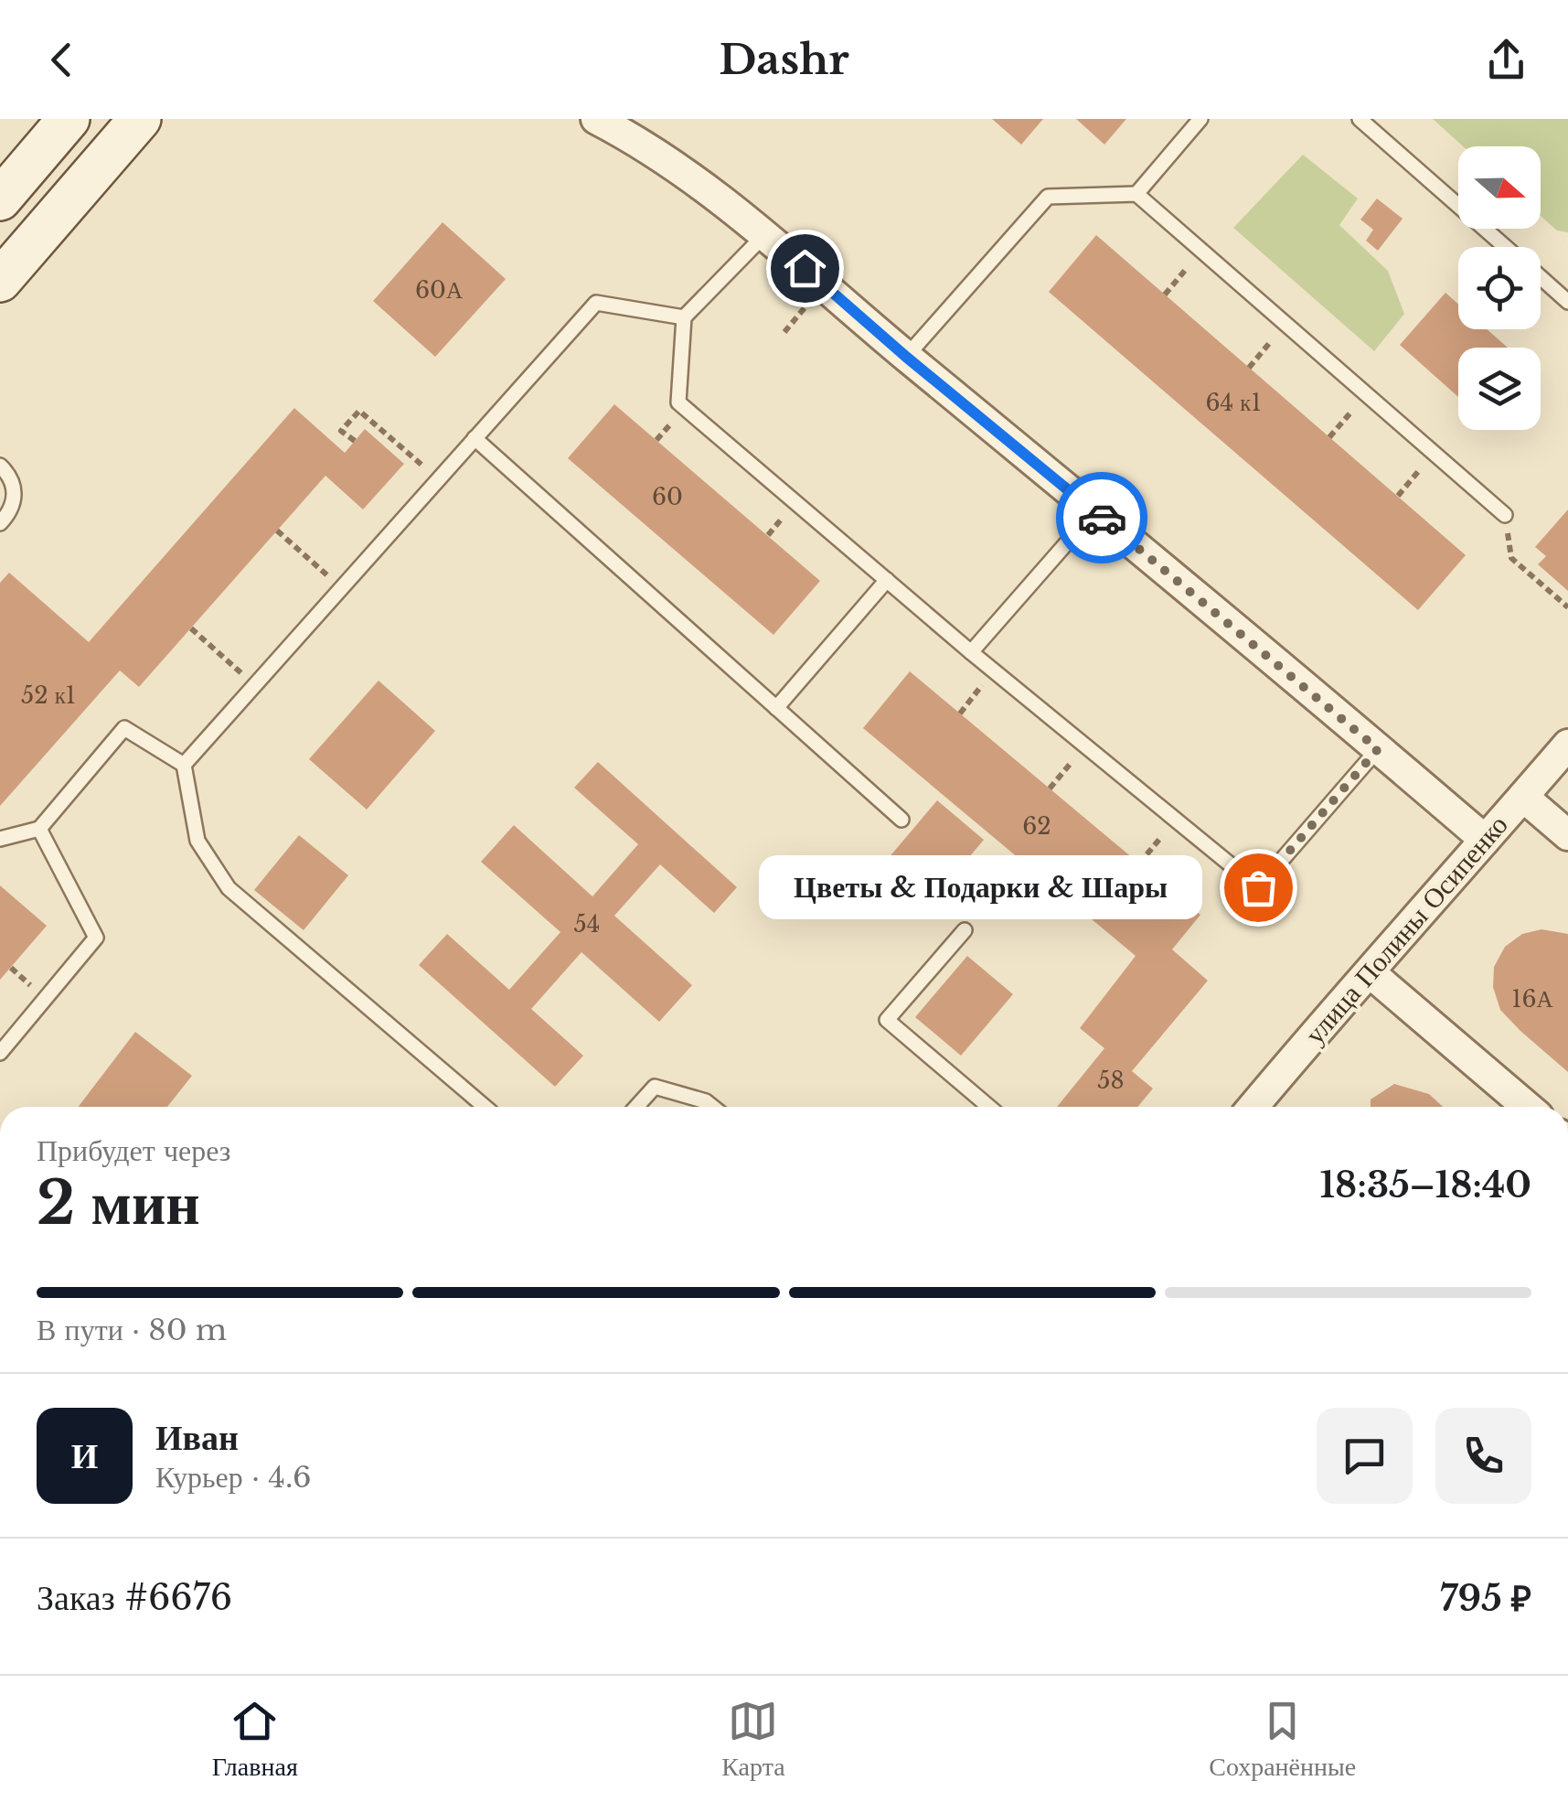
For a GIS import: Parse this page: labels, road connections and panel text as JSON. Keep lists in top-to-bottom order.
{
  "streets": {
    "street": ["улица Полины Осипенко"]
  },
  "places": ["Цветы & Подарки & Шары"],
  "house_numbers": [
    "60А",
    "64 к1",
    "60",
    "52 к1",
    "62",
    "54",
    "16А",
    "58"
  ],
  "north": "right",
  "page": {
    "header": "Dashr",
    "bubble": "Цветы & Подарки & Шары",
    "heading": ["2 мин", "Прибудет через", "18:35–18:40"],
    "panel": [
      "Иван",
      "Курьер · 4.6",
      "Заказ #6676",
      "795 ₽"
    ],
    "bar": "В пути · 80 m",
    "round": "И",
    "tabs": ["Главная", "Карта", "Сохранённые"]
  }
}
